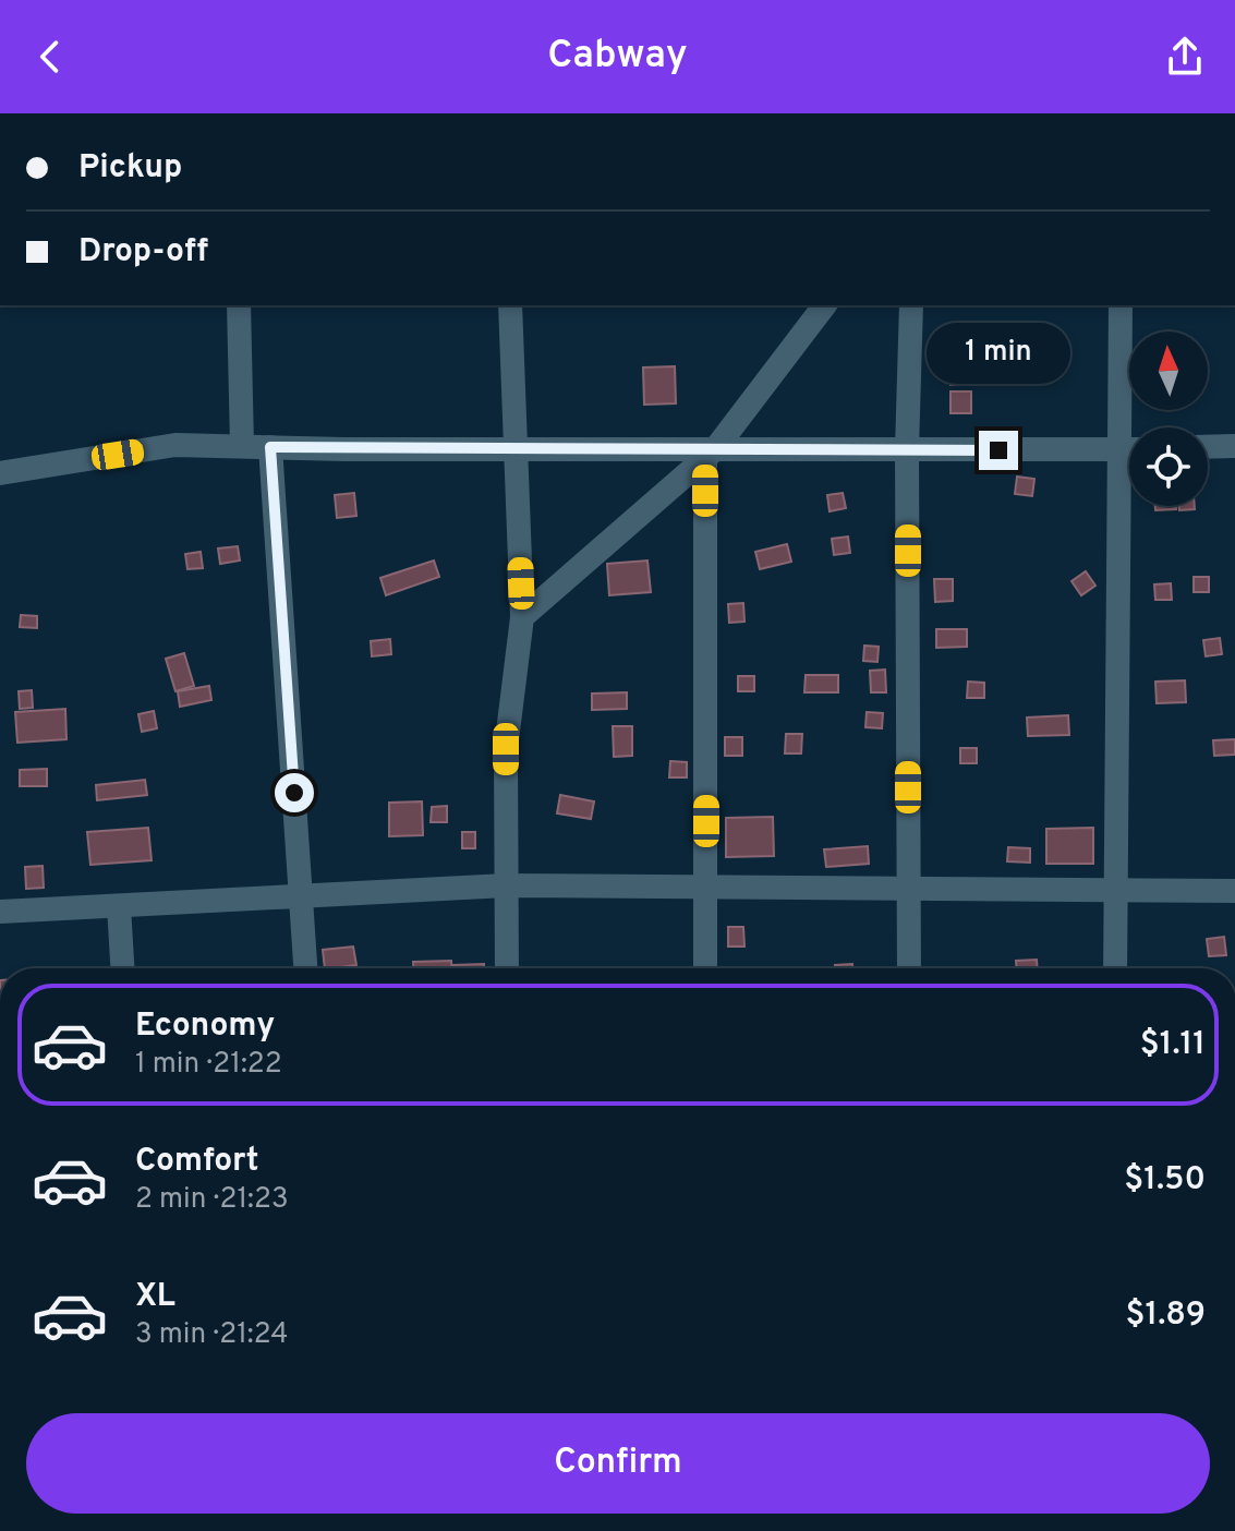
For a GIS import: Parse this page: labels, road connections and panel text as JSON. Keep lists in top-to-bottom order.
{
  "north": "top",
  "page": {
    "header": "Cabway",
    "banner": ["Pickup", "Drop-off"],
    "bubble": "1 min",
    "list": [
      {
        "name": "Economy",
        "note": "1 min · 21:22",
        "value": "$1.11"
      },
      {
        "name": "Comfort",
        "note": "2 min · 21:23",
        "value": "$1.50"
      },
      {
        "name": "XL",
        "note": "3 min · 21:24",
        "value": "$1.89"
      }
    ],
    "buttons": "Confirm"
  }
}
